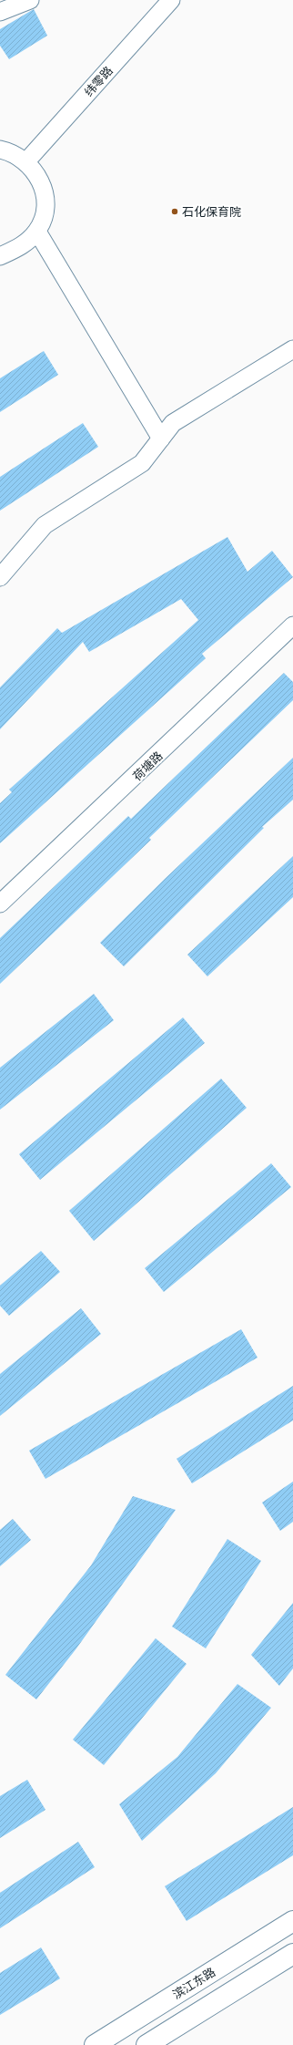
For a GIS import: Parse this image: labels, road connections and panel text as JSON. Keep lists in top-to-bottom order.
{
  "streets": {
    "main road": ["滨江东路"],
    "street": ["纬零路", "荷塘路"]
  },
  "places": ["石化保育院"]
}
